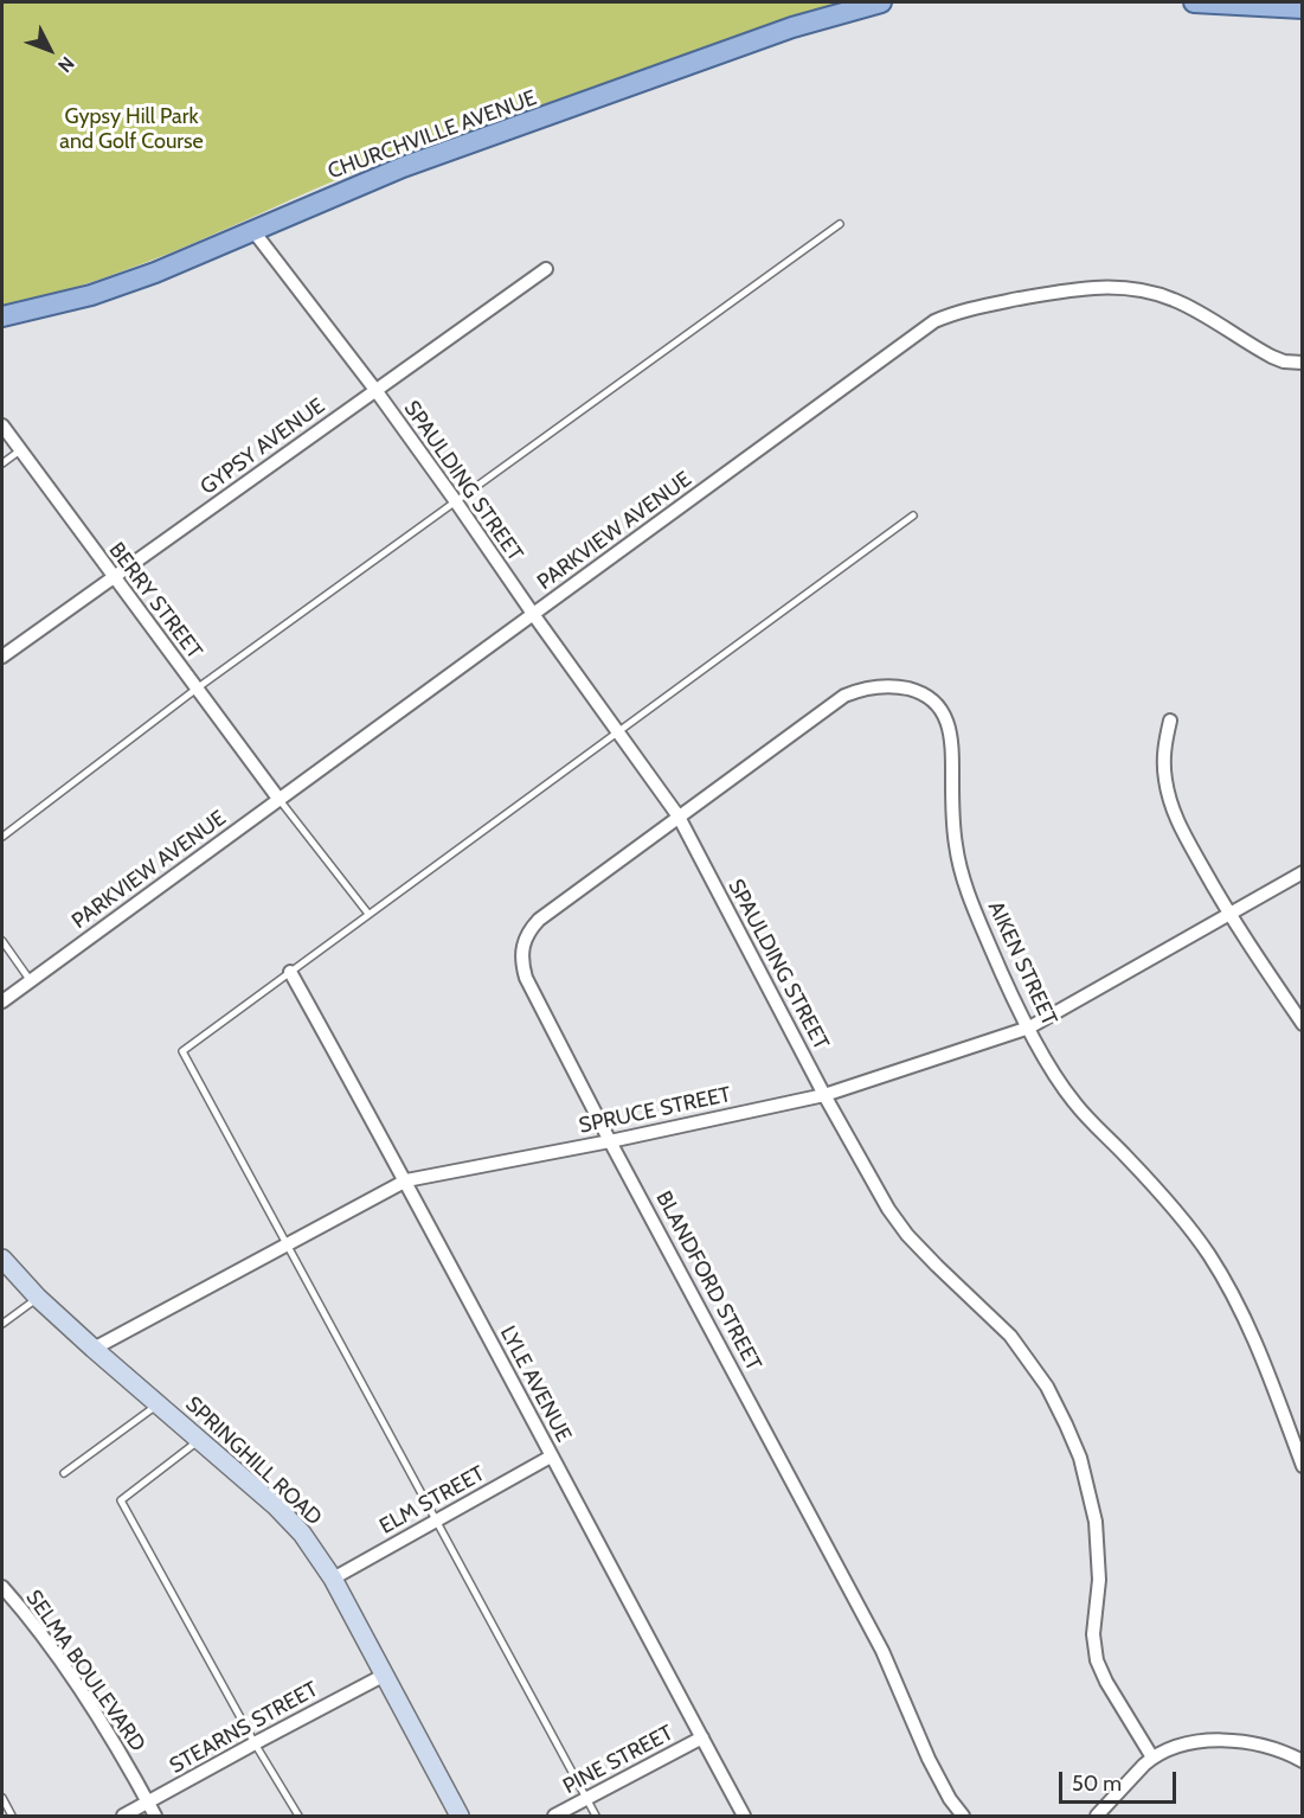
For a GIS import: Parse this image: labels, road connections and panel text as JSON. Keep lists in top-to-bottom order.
{
  "streets": {
    "main road": ["CHURCHVILLE AVENUE"],
    "street": [
      "GYPSY AVENUE",
      "SPAULDING STREET",
      "PARKVIEW AVENUE",
      "BERRY STREET",
      "AIKEN STREET",
      "SPRUCE STREET",
      "BLANDFORD STREET",
      "LYLE AVENUE",
      "SPRINGHILL ROAD",
      "ELM STREET",
      "SELMA BOULEVARD",
      "STEARNS STREET",
      "PINE STREET"
    ]
  },
  "crossings": [
    ["CHURCHVILLE AVENUE", "SPAULDING STREET"],
    ["GYPSY AVENUE", "SPAULDING STREET"],
    ["GYPSY AVENUE", "BERRY STREET"],
    ["SPAULDING STREET", "PARKVIEW AVENUE"],
    ["SPAULDING STREET", "AIKEN STREET"],
    ["SPAULDING STREET", "SPRUCE STREET"],
    ["SPAULDING STREET", "BLANDFORD STREET"],
    ["PARKVIEW AVENUE", "BERRY STREET"],
    ["AIKEN STREET", "SPRUCE STREET"],
    ["AIKEN STREET", "BLANDFORD STREET"],
    ["SPRUCE STREET", "BLANDFORD STREET"],
    ["SPRUCE STREET", "LYLE AVENUE"],
    ["SPRUCE STREET", "SPRINGHILL ROAD"],
    ["LYLE AVENUE", "ELM STREET"],
    ["LYLE AVENUE", "PINE STREET"],
    ["SPRINGHILL ROAD", "ELM STREET"],
    ["SPRINGHILL ROAD", "STEARNS STREET"],
    ["SELMA BOULEVARD", "STEARNS STREET"]
  ],
  "parks": ["Gypsy Hill Park and Golf Course"],
  "scale_bar": "50 m",
  "north": "bottom right"
}
